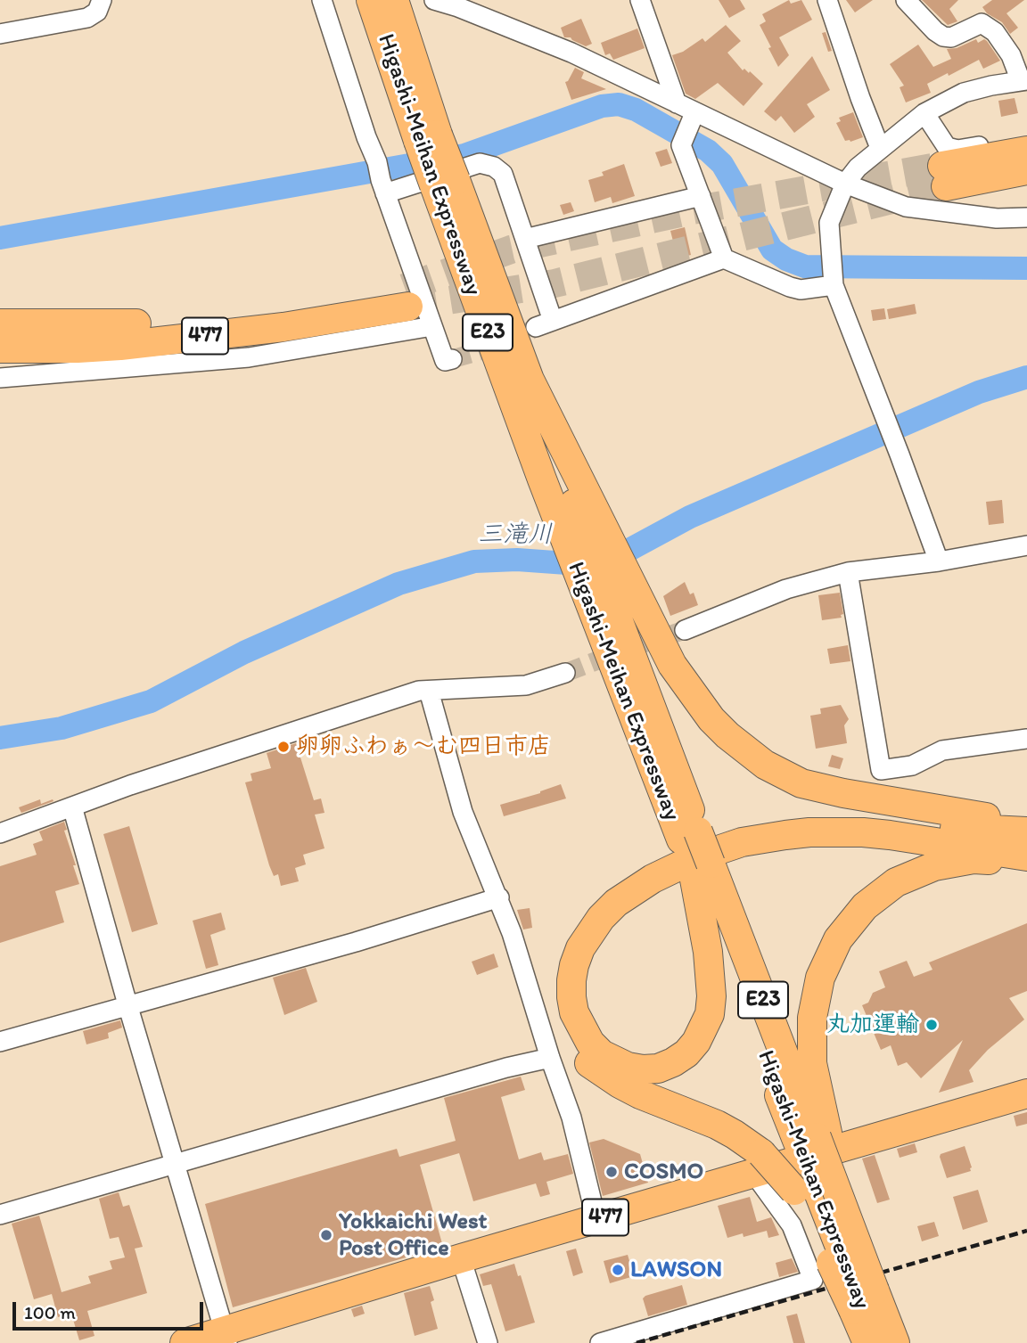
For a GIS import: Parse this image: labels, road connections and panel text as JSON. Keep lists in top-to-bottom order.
{
  "streets": {
    "highway": ["Higashi-Meihan Expressway", "E23", "477"]
  },
  "water": ["三滝川"],
  "places": [
    "卵卵ふわぁ～む四日市店",
    "丸加運輸",
    "COSMO",
    "Yokkaichi West Post Office",
    "LAWSON"
  ],
  "scale_bar": "100 m"
}
